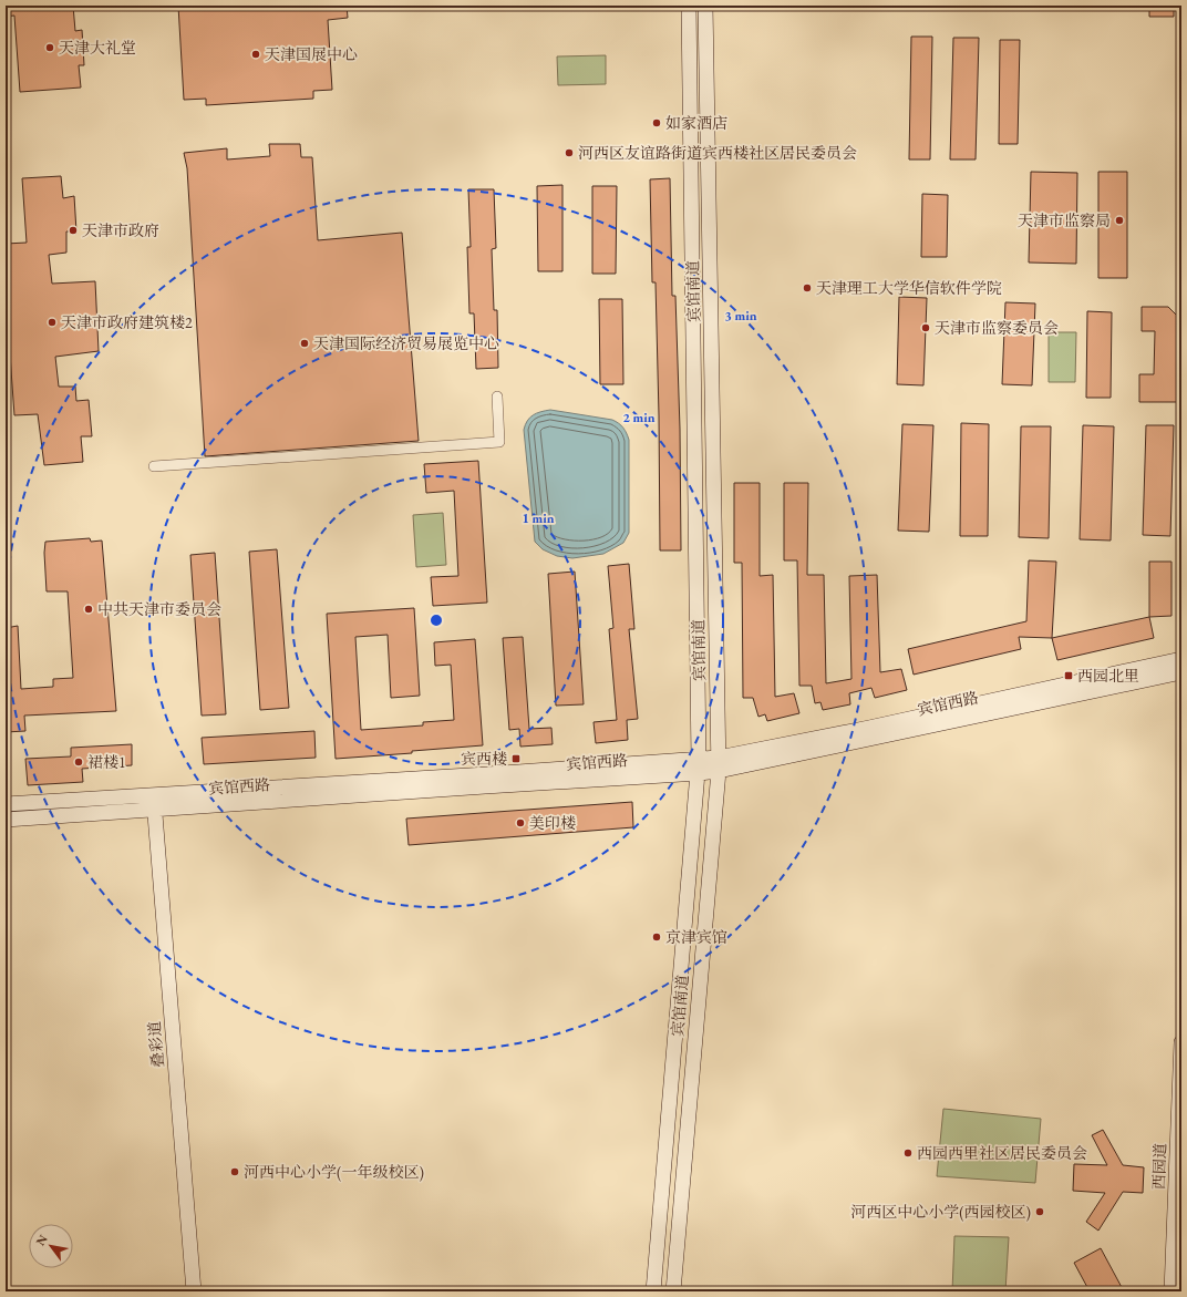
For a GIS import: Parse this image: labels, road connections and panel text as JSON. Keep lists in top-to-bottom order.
{
  "streets": {
    "main road": [
      "宾馆南道",
      "宾馆西路",
      "叠彩道",
      "西园道"
    ]
  },
  "crossings": [
    ["宾馆南道", "宾馆西路"],
    ["宾馆西路", "叠彩道"]
  ],
  "places": {
    "other": [
      "天津大礼堂",
      "天津国展中心",
      "如家酒店",
      "河西区友谊路街道宾西楼社区居民委员会",
      "天津市监察局",
      "天津市政府",
      "天津理工大学华信软件学院",
      "天津市政府建筑楼2",
      "天津市监察委员会",
      "天津国际经济贸易展览中心",
      "中共天津市委员会",
      "裙楼1",
      "美印楼",
      "京津宾馆",
      "西园西里社区居民委员会",
      "河西中心小学(一年级校区)",
      "河西区中心小学(西园校区)"
    ],
    "transit": ["西园北里", "宾西楼"]
  },
  "north": "top left",
  "rings": ["3 min", "2 min", "1 min"]
}
